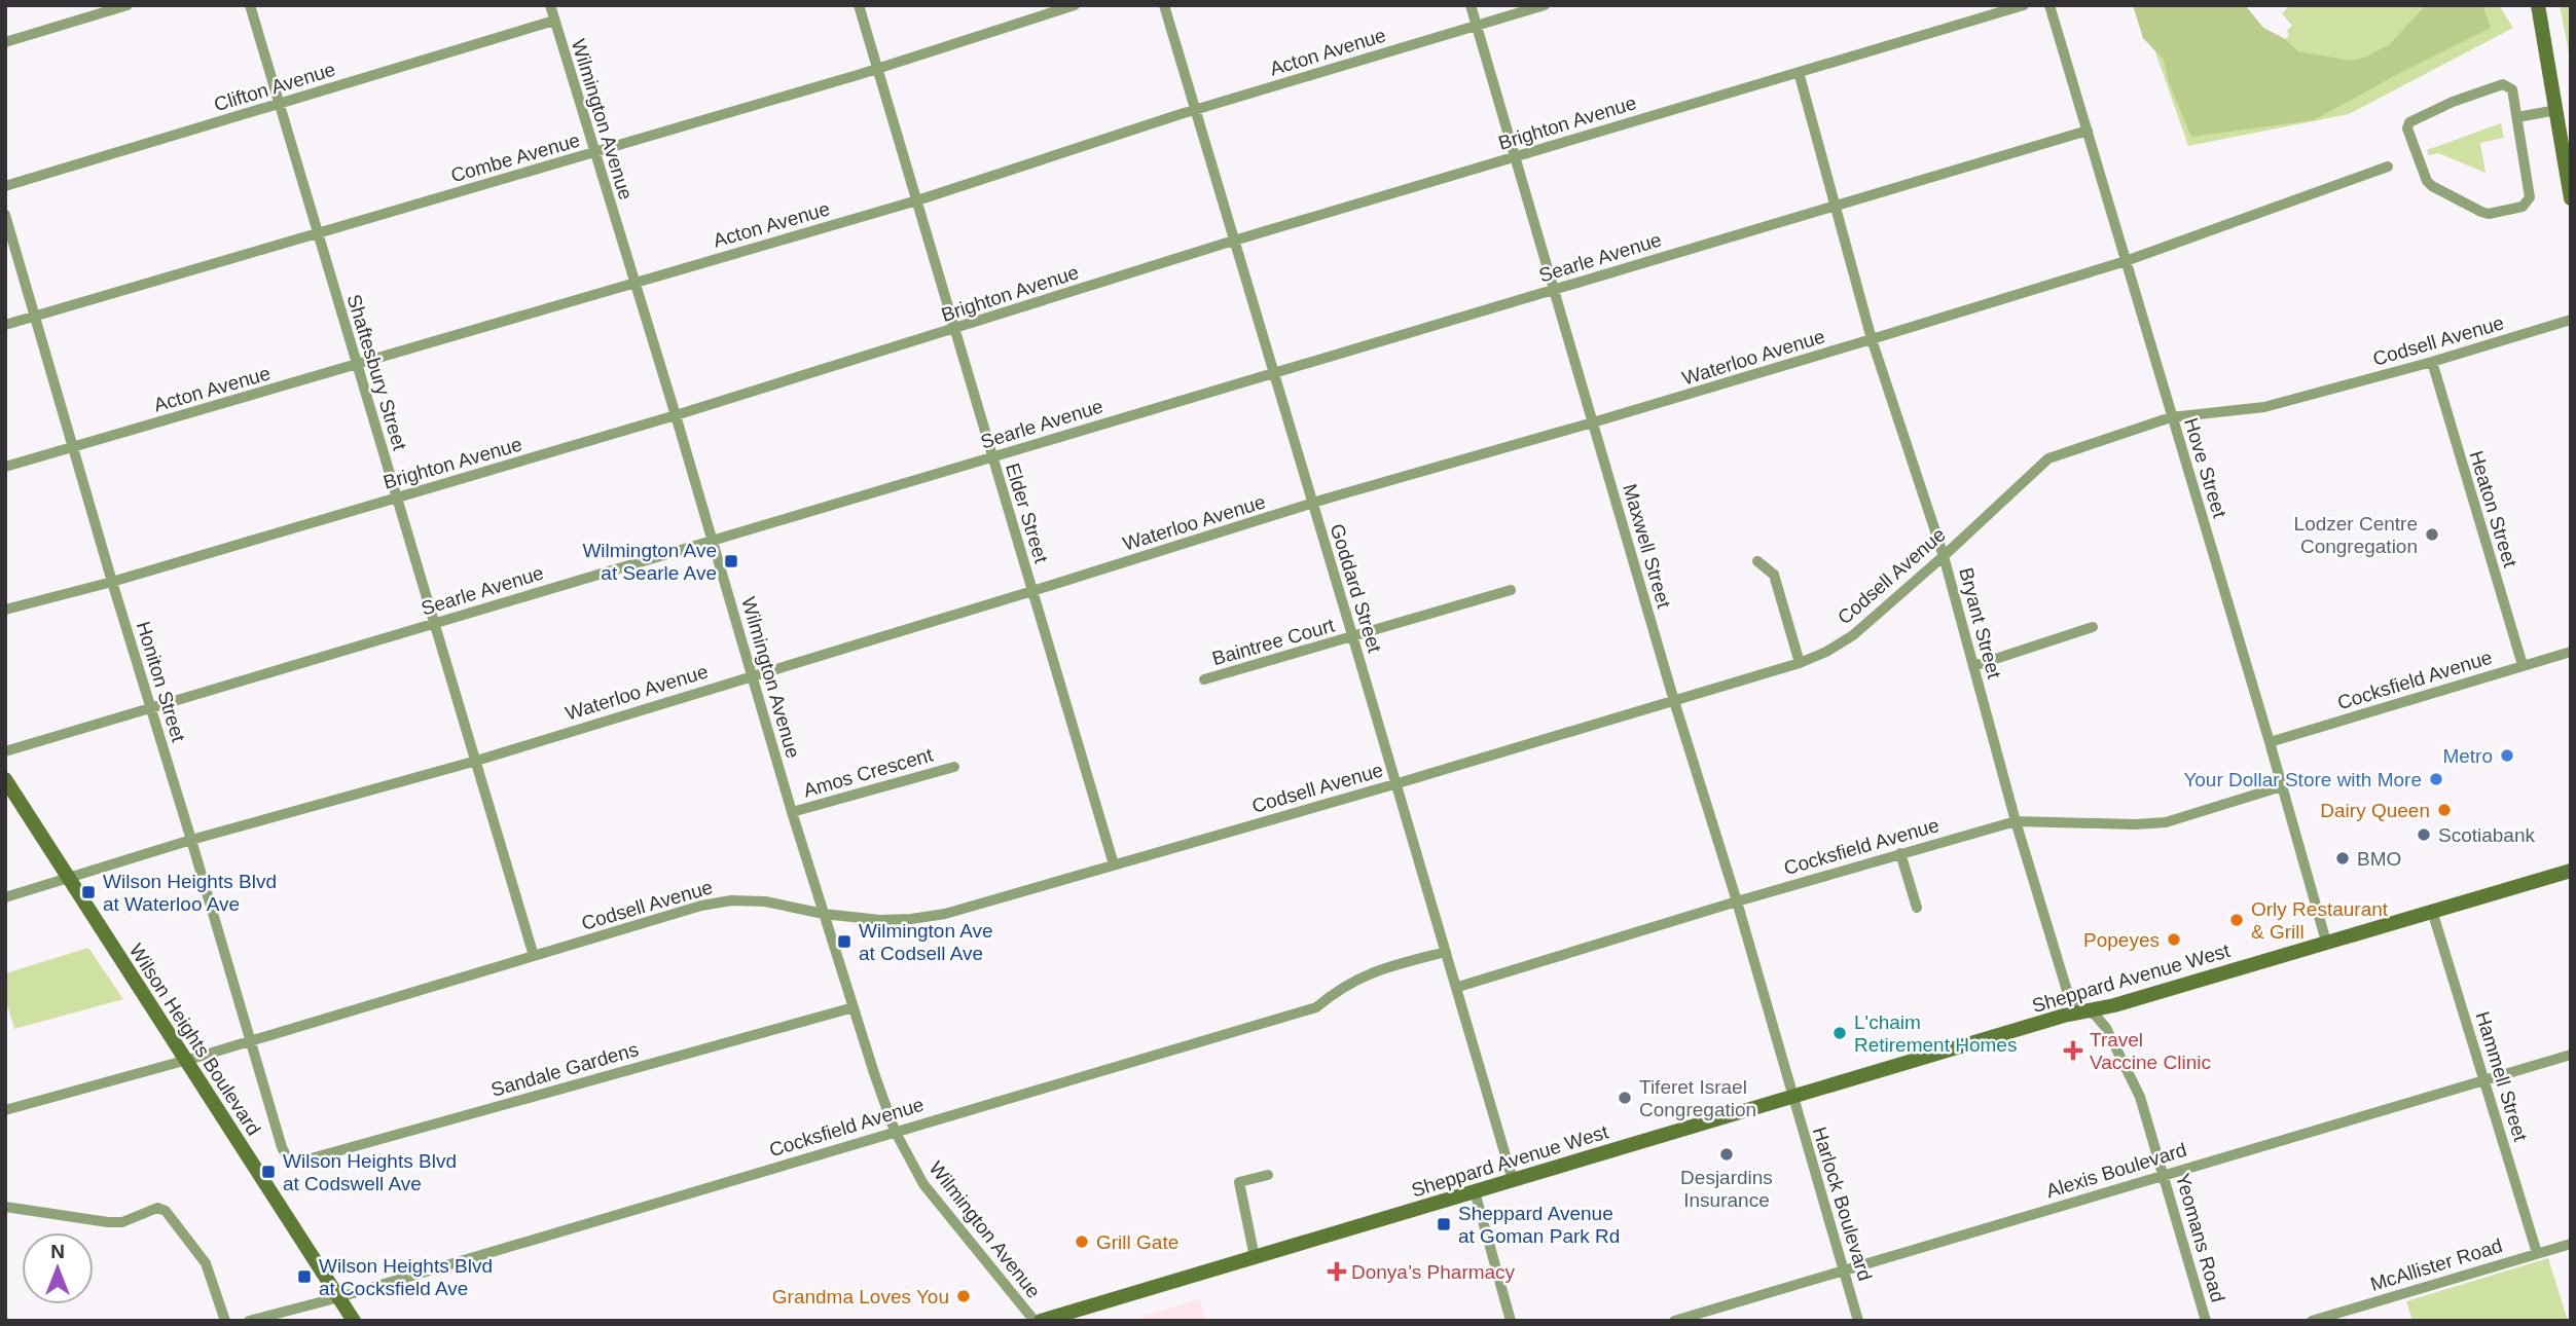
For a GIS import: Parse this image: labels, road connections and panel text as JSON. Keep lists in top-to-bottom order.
{
  "streets": {
    "main road": ["Sheppard Avenue West", "Wilson Heights Boulevard"],
    "street": [
      "Acton Avenue",
      "Clifton Avenue",
      "Wilmington Avenue",
      "Brighton Avenue",
      "Combe Avenue",
      "Searle Avenue",
      "Codsell Avenue",
      "Waterloo Avenue",
      "Shaftesbury Street",
      "Hove Street",
      "Heaton Street",
      "Elder Street",
      "Maxwell Street",
      "Goddard Street",
      "Bryant Street",
      "Baintree Court",
      "Cocksfield Avenue",
      "Honiton Street",
      "Amos Crescent",
      "Sandale Gardens",
      "Hammell Street",
      "Alexis Boulevard",
      "Harlock Boulevard",
      "Yeomans Road",
      "McAllister Road"
    ]
  },
  "crossings": [
    ["Acton Avenue", "Wilmington Avenue"],
    ["Acton Avenue", "Shaftesbury Street"],
    ["Acton Avenue", "Elder Street"],
    ["Acton Avenue", "Maxwell Street"],
    ["Acton Avenue", "Goddard Street"],
    ["Acton Avenue", "Honiton Street"],
    ["Clifton Avenue", "Wilmington Avenue"],
    ["Clifton Avenue", "Shaftesbury Street"],
    ["Wilmington Avenue", "Brighton Avenue"],
    ["Wilmington Avenue", "Combe Avenue"],
    ["Wilmington Avenue", "Searle Avenue"],
    ["Wilmington Avenue", "Codsell Avenue"],
    ["Wilmington Avenue", "Waterloo Avenue"],
    ["Wilmington Avenue", "Cocksfield Avenue"],
    ["Wilmington Avenue", "Amos Crescent"],
    ["Wilmington Avenue", "Sheppard Avenue West"],
    ["Wilmington Avenue", "Sandale Gardens"],
    ["Brighton Avenue", "Shaftesbury Street"],
    ["Brighton Avenue", "Elder Street"],
    ["Brighton Avenue", "Maxwell Street"],
    ["Brighton Avenue", "Goddard Street"],
    ["Brighton Avenue", "Bryant Street"],
    ["Brighton Avenue", "Honiton Street"],
    ["Combe Avenue", "Shaftesbury Street"],
    ["Combe Avenue", "Elder Street"],
    ["Combe Avenue", "Honiton Street"],
    ["Searle Avenue", "Shaftesbury Street"],
    ["Searle Avenue", "Hove Street"],
    ["Searle Avenue", "Elder Street"],
    ["Searle Avenue", "Maxwell Street"],
    ["Searle Avenue", "Goddard Street"],
    ["Searle Avenue", "Bryant Street"],
    ["Searle Avenue", "Honiton Street"],
    ["Codsell Avenue", "Shaftesbury Street"],
    ["Codsell Avenue", "Hove Street"],
    ["Codsell Avenue", "Heaton Street"],
    ["Codsell Avenue", "Elder Street"],
    ["Codsell Avenue", "Maxwell Street"],
    ["Codsell Avenue", "Goddard Street"],
    ["Codsell Avenue", "Bryant Street"],
    ["Codsell Avenue", "Honiton Street"],
    ["Codsell Avenue", "Wilson Heights Boulevard"],
    ["Waterloo Avenue", "Shaftesbury Street"],
    ["Waterloo Avenue", "Hove Street"],
    ["Waterloo Avenue", "Elder Street"],
    ["Waterloo Avenue", "Maxwell Street"],
    ["Waterloo Avenue", "Goddard Street"],
    ["Waterloo Avenue", "Bryant Street"],
    ["Waterloo Avenue", "Honiton Street"],
    ["Waterloo Avenue", "Wilson Heights Boulevard"],
    ["Hove Street", "Cocksfield Avenue"],
    ["Hove Street", "Sheppard Avenue West"],
    ["Heaton Street", "Cocksfield Avenue"],
    ["Maxwell Street", "Cocksfield Avenue"],
    ["Maxwell Street", "Sheppard Avenue West"],
    ["Maxwell Street", "Harlock Boulevard"],
    ["Goddard Street", "Baintree Court"],
    ["Goddard Street", "Cocksfield Avenue"],
    ["Goddard Street", "Sheppard Avenue West"],
    ["Bryant Street", "Cocksfield Avenue"],
    ["Bryant Street", "Sheppard Avenue West"],
    ["Bryant Street", "Yeomans Road"],
    ["Cocksfield Avenue", "Wilson Heights Boulevard"],
    ["Honiton Street", "Sandale Gardens"],
    ["Sheppard Avenue West", "Hammell Street"],
    ["Sheppard Avenue West", "Harlock Boulevard"],
    ["Sheppard Avenue West", "Yeomans Road"],
    ["Hammell Street", "Alexis Boulevard"],
    ["Hammell Street", "McAllister Road"],
    ["Alexis Boulevard", "Harlock Boulevard"],
    ["Alexis Boulevard", "Yeomans Road"]
  ],
  "places": {
    "other": [
      "Lodzer Centre Congregation",
      "Metro",
      "Your Dollar Store with More",
      "Dairy Queen",
      "Scotiabank",
      "BMO",
      "Orly Restaurant & Grill",
      "Popeyes",
      "L'chaim Retirement Homes",
      "Tiferet Israel Congregation",
      "Desjardins Insurance",
      "Grill Gate",
      "Grandma Loves You"
    ],
    "transit": [
      "Wilmington Ave at Searle Ave",
      "Wilson Heights Blvd at Waterloo Ave",
      "Wilmington Ave at Codsell Ave",
      "Wilson Heights Blvd at Codswell Ave",
      "Sheppard Avenue at Goman Park Rd",
      "Wilson Heights Blvd at Cocksfield Ave"
    ],
    "health": ["Travel Vaccine Clinic", "Donya’s Pharmacy"]
  },
  "north": "top"
}
